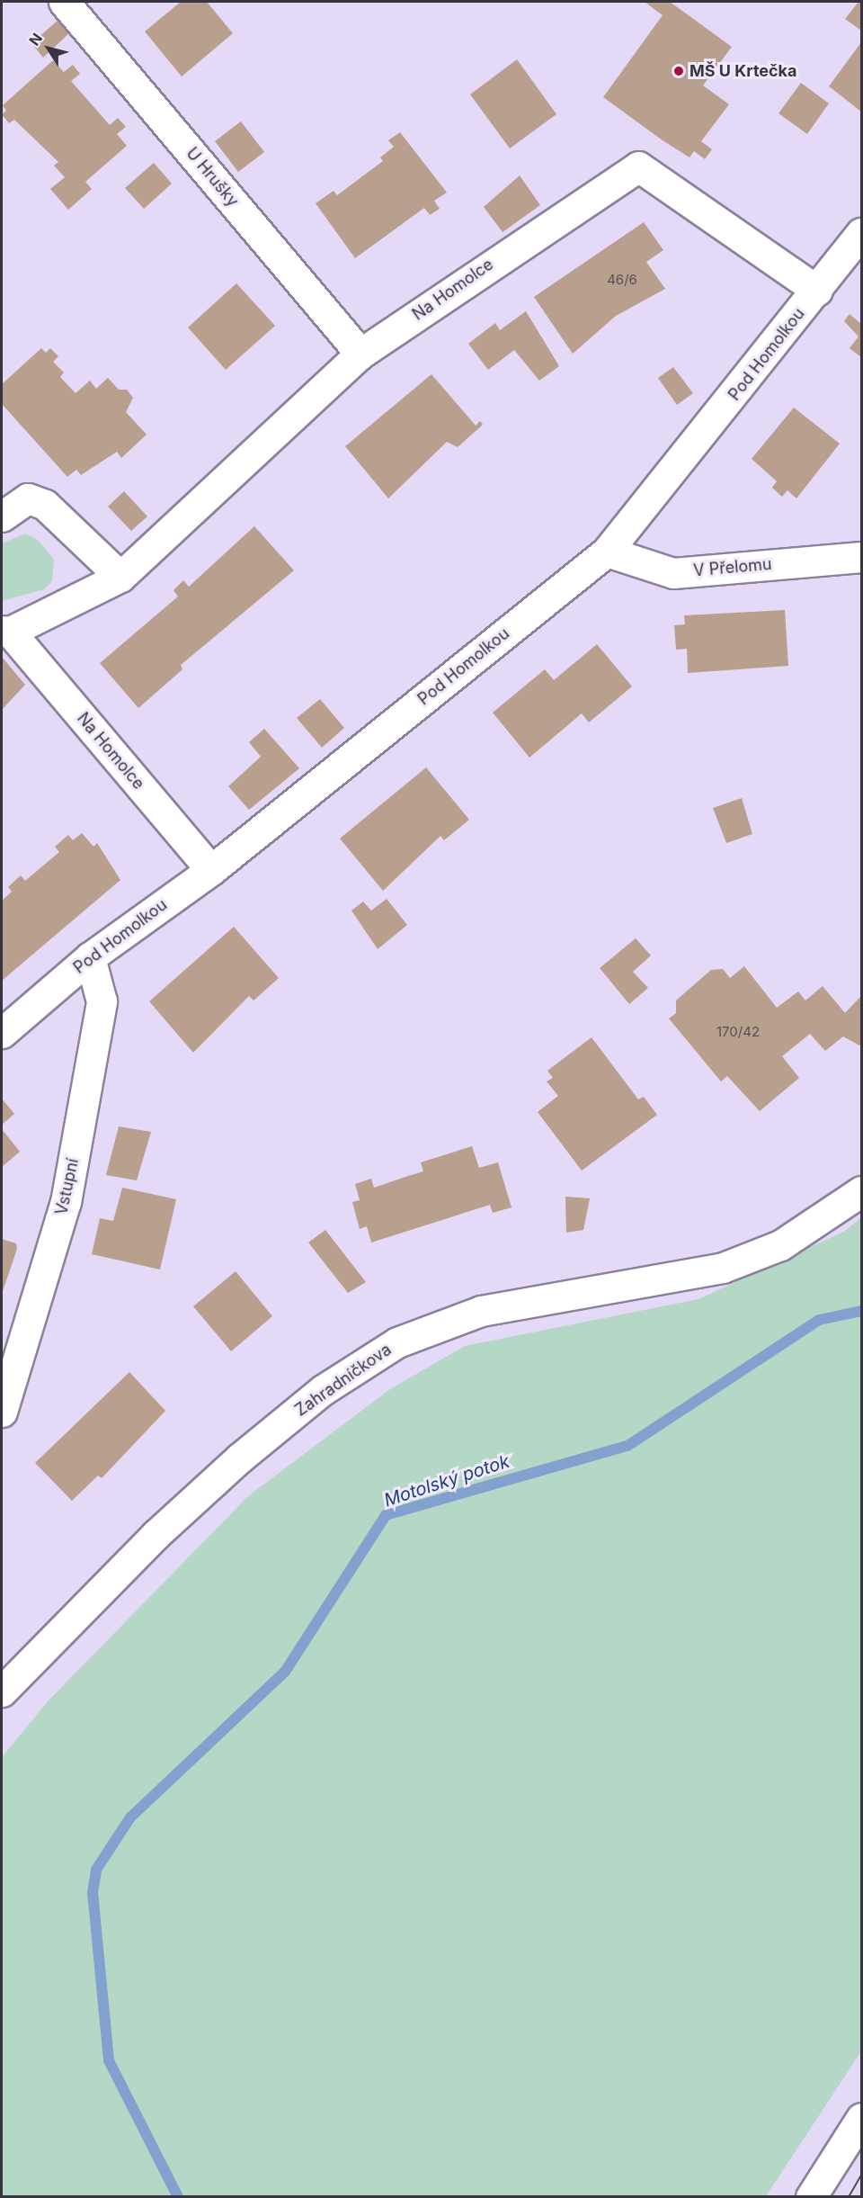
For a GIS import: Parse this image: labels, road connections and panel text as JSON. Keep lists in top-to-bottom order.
{
  "streets": {
    "street": [
      "U Hrušky",
      "Na Homolce",
      "Pod Homolkou",
      "V Přelomu",
      "Vstupní",
      "Zahradníčkova"
    ]
  },
  "crossings": [
    ["U Hrušky", "Na Homolce"],
    ["Na Homolce", "Pod Homolkou"],
    ["Pod Homolkou", "V Přelomu"],
    ["Pod Homolkou", "Vstupní"]
  ],
  "water": ["Motolský potok"],
  "places": ["MŠ U Krtečka"],
  "house_numbers": ["46/6", "170/42"],
  "north": "top left"
}
